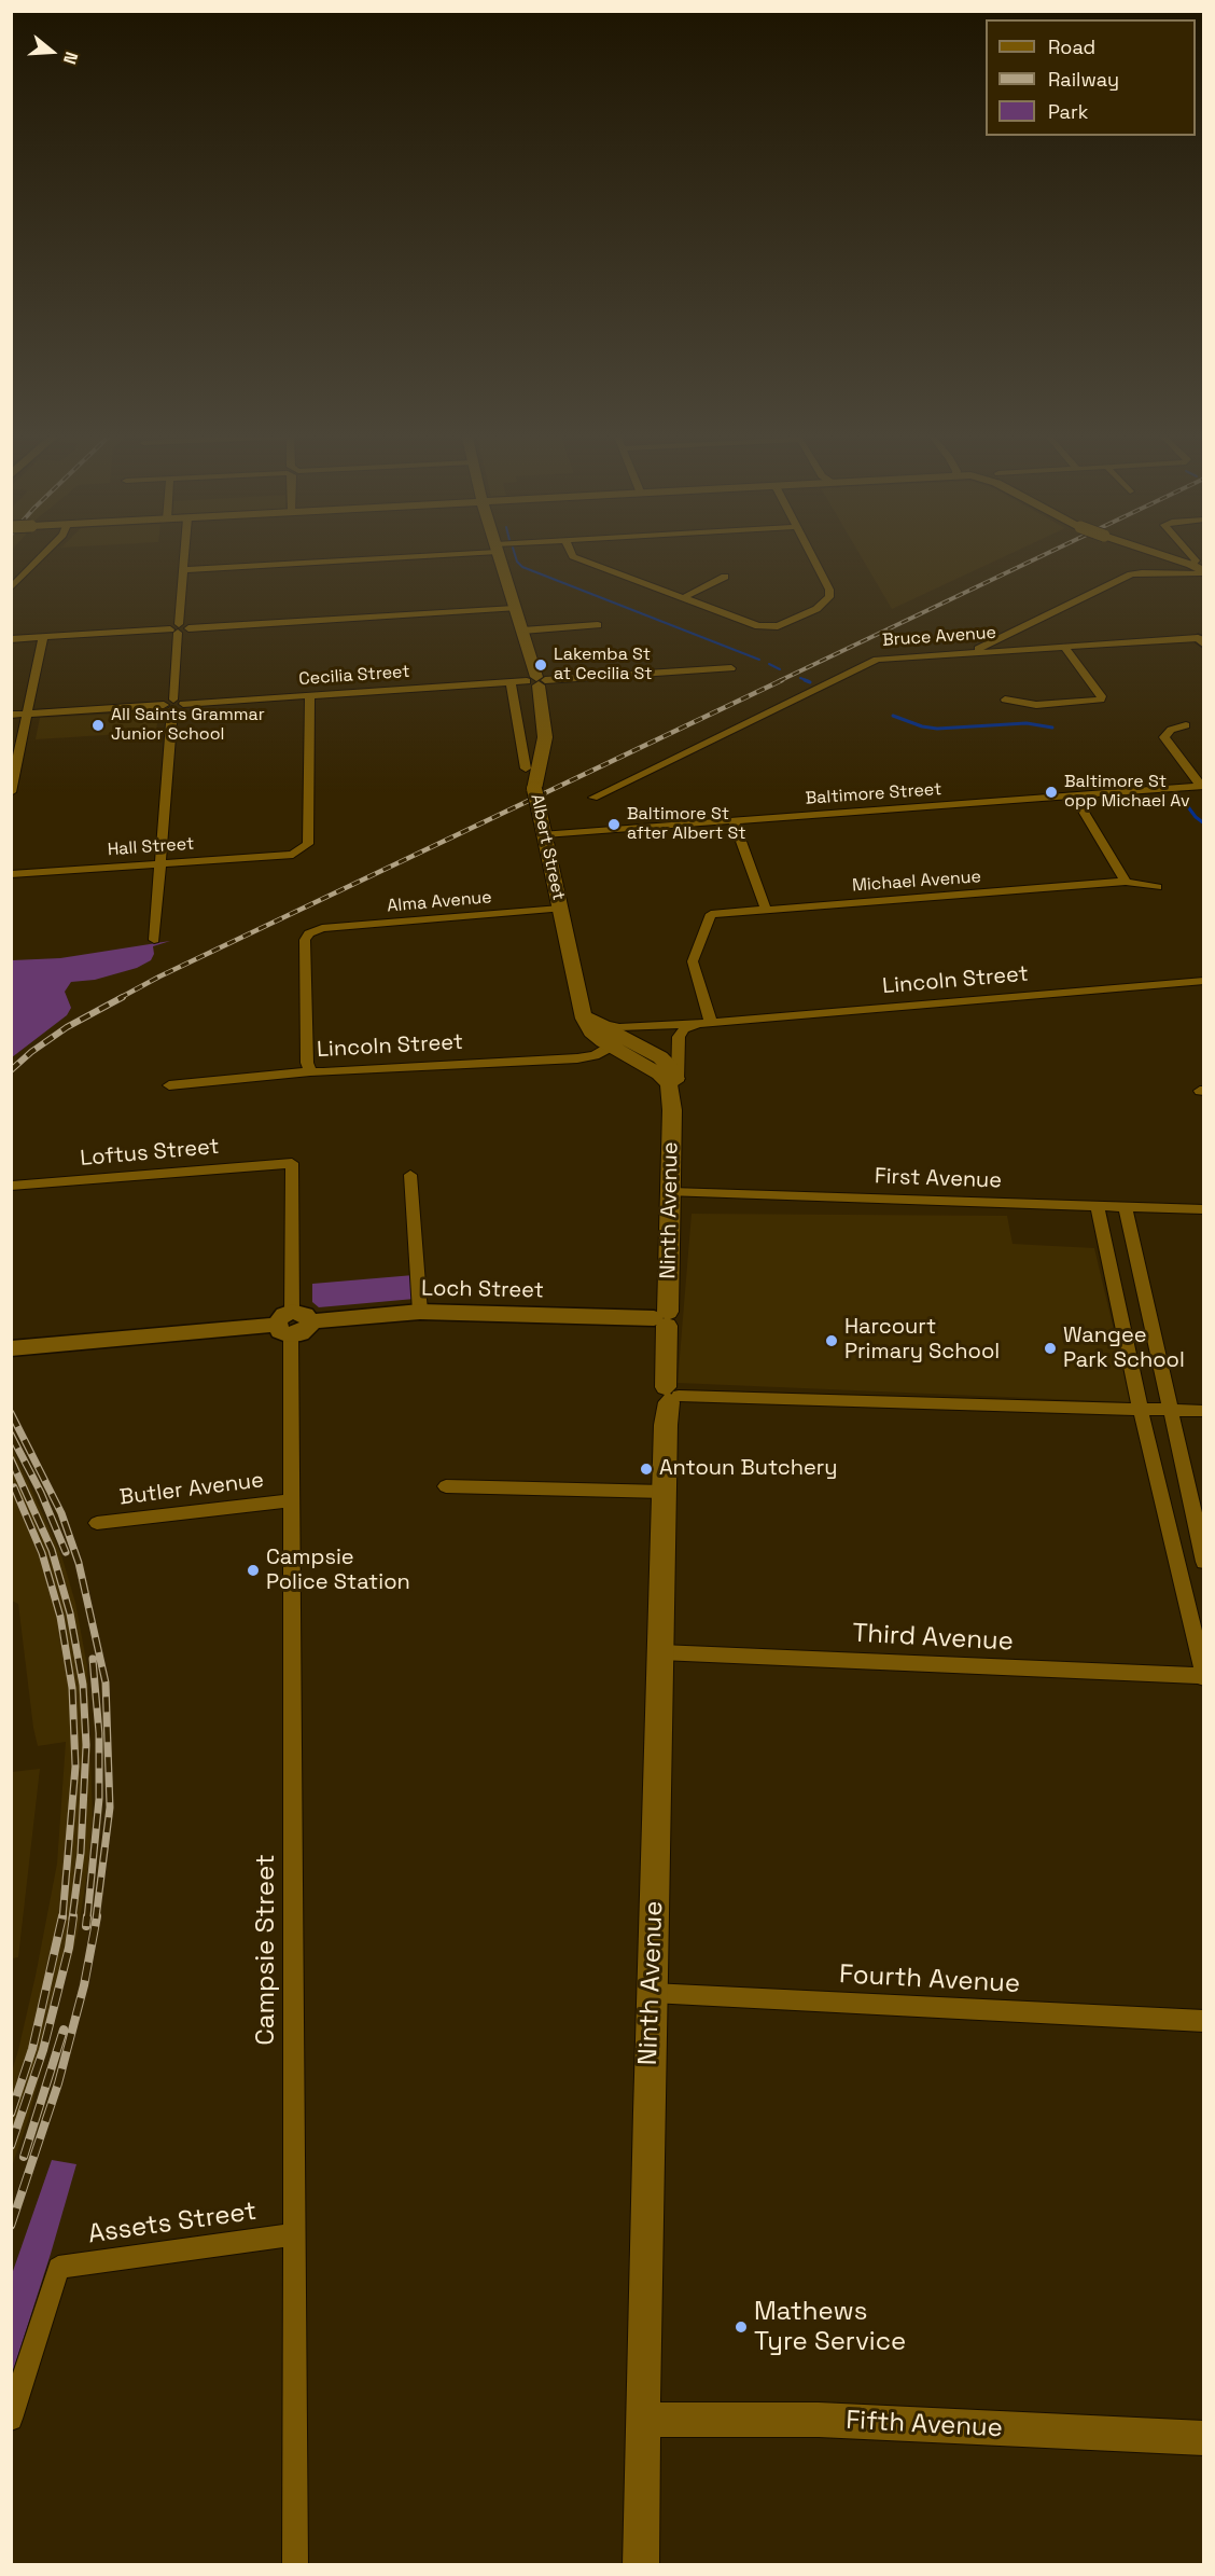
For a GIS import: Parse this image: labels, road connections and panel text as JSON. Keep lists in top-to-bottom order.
{
  "streets": {
    "main road": ["Albert Street", "Ninth Avenue", "Fifth Avenue"],
    "street": [
      "Bruce Avenue",
      "Cecilia Street",
      "Baltimore Street",
      "Hall Street",
      "Michael Avenue",
      "Alma Avenue",
      "Lincoln Street",
      "Loftus Street",
      "First Avenue",
      "Loch Street",
      "Butler Avenue",
      "Third Avenue",
      "Campsie Street",
      "Fourth Avenue",
      "Assets Street"
    ]
  },
  "crossings": [
    ["Cecilia Street", "Hall Street"],
    ["Cecilia Street", "Albert Street"],
    ["Baltimore Street", "Albert Street"],
    ["Albert Street", "Alma Avenue"],
    ["Albert Street", "Lincoln Street"],
    ["Albert Street", "Ninth Avenue"],
    ["Michael Avenue", "Lincoln Street"],
    ["Alma Avenue", "Lincoln Street"],
    ["Loftus Street", "Campsie Street"],
    ["First Avenue", "Ninth Avenue"],
    ["Ninth Avenue", "Loch Street"],
    ["Ninth Avenue", "Third Avenue"],
    ["Ninth Avenue", "Fourth Avenue"],
    ["Ninth Avenue", "Fifth Avenue"],
    ["Loch Street", "Campsie Street"],
    ["Butler Avenue", "Campsie Street"],
    ["Campsie Street", "Assets Street"]
  ],
  "places": [
    "Lakemba St at Cecilia St",
    "All Saints Grammar Junior School",
    "Baltimore St opp Michael Av",
    "Baltimore St after Albert St",
    "Harcourt Primary School",
    "Wangee Park School",
    "Antoun Butchery",
    "Campsie Police Station",
    "Mathews Tyre Service"
  ],
  "legend": ["Road", "Railway", "Park"],
  "north": "right"
}
